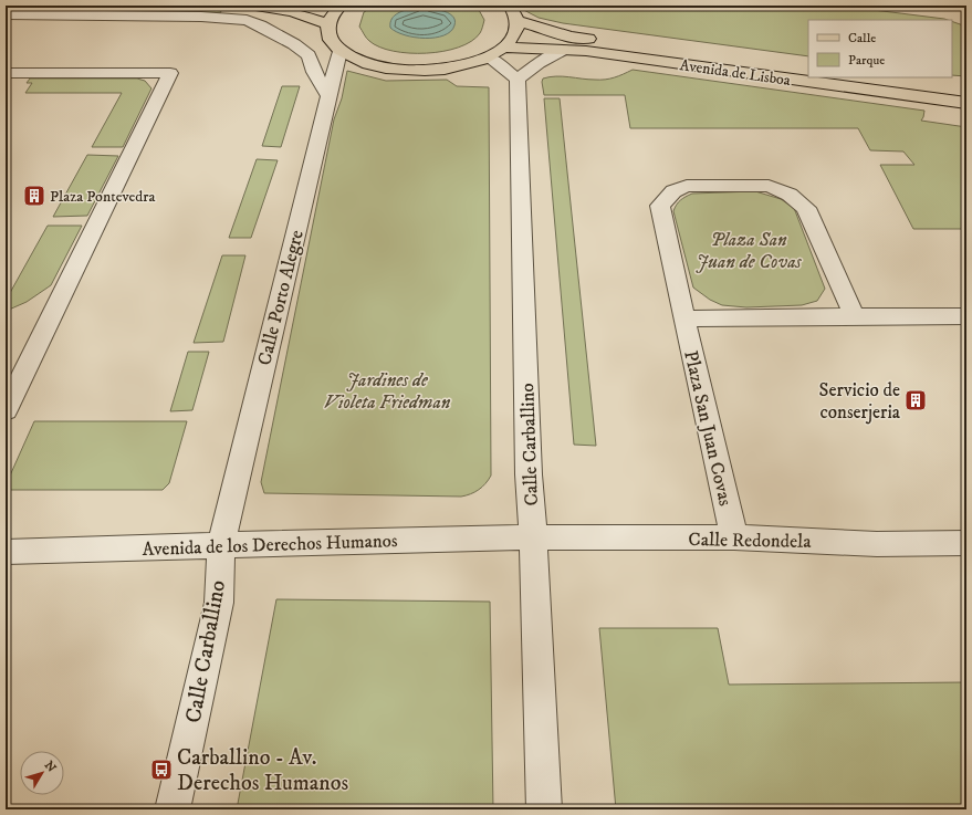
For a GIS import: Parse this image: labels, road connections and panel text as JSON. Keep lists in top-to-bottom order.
{
  "streets": {
    "main road": ["Avenida de Lisboa"],
    "street": [
      "Calle Porto Alegre",
      "Plaza San Juan Covas",
      "Calle Carballino",
      "Calle Redondela",
      "Avenida de los Derechos Humanos"
    ]
  },
  "crossings": [
    ["Calle Porto Alegre", "Calle Carballino"],
    ["Calle Porto Alegre", "Avenida de los Derechos Humanos"],
    ["Plaza San Juan Covas", "Calle Redondela"],
    ["Calle Carballino", "Calle Redondela"],
    ["Calle Carballino", "Avenida de los Derechos Humanos"],
    ["Calle Redondela", "Avenida de los Derechos Humanos"]
  ],
  "parks": ["Plaza San Juan de Covas", "Jardines de Violeta Friedman"],
  "places": {
    "building": ["Plaza Pontevedra", "Servicio de conserjeria"],
    "bus stop": ["Carballino - Av. Derechos Humanos"]
  },
  "legend": ["Calle", "Parque"],
  "north": "top right"
}
